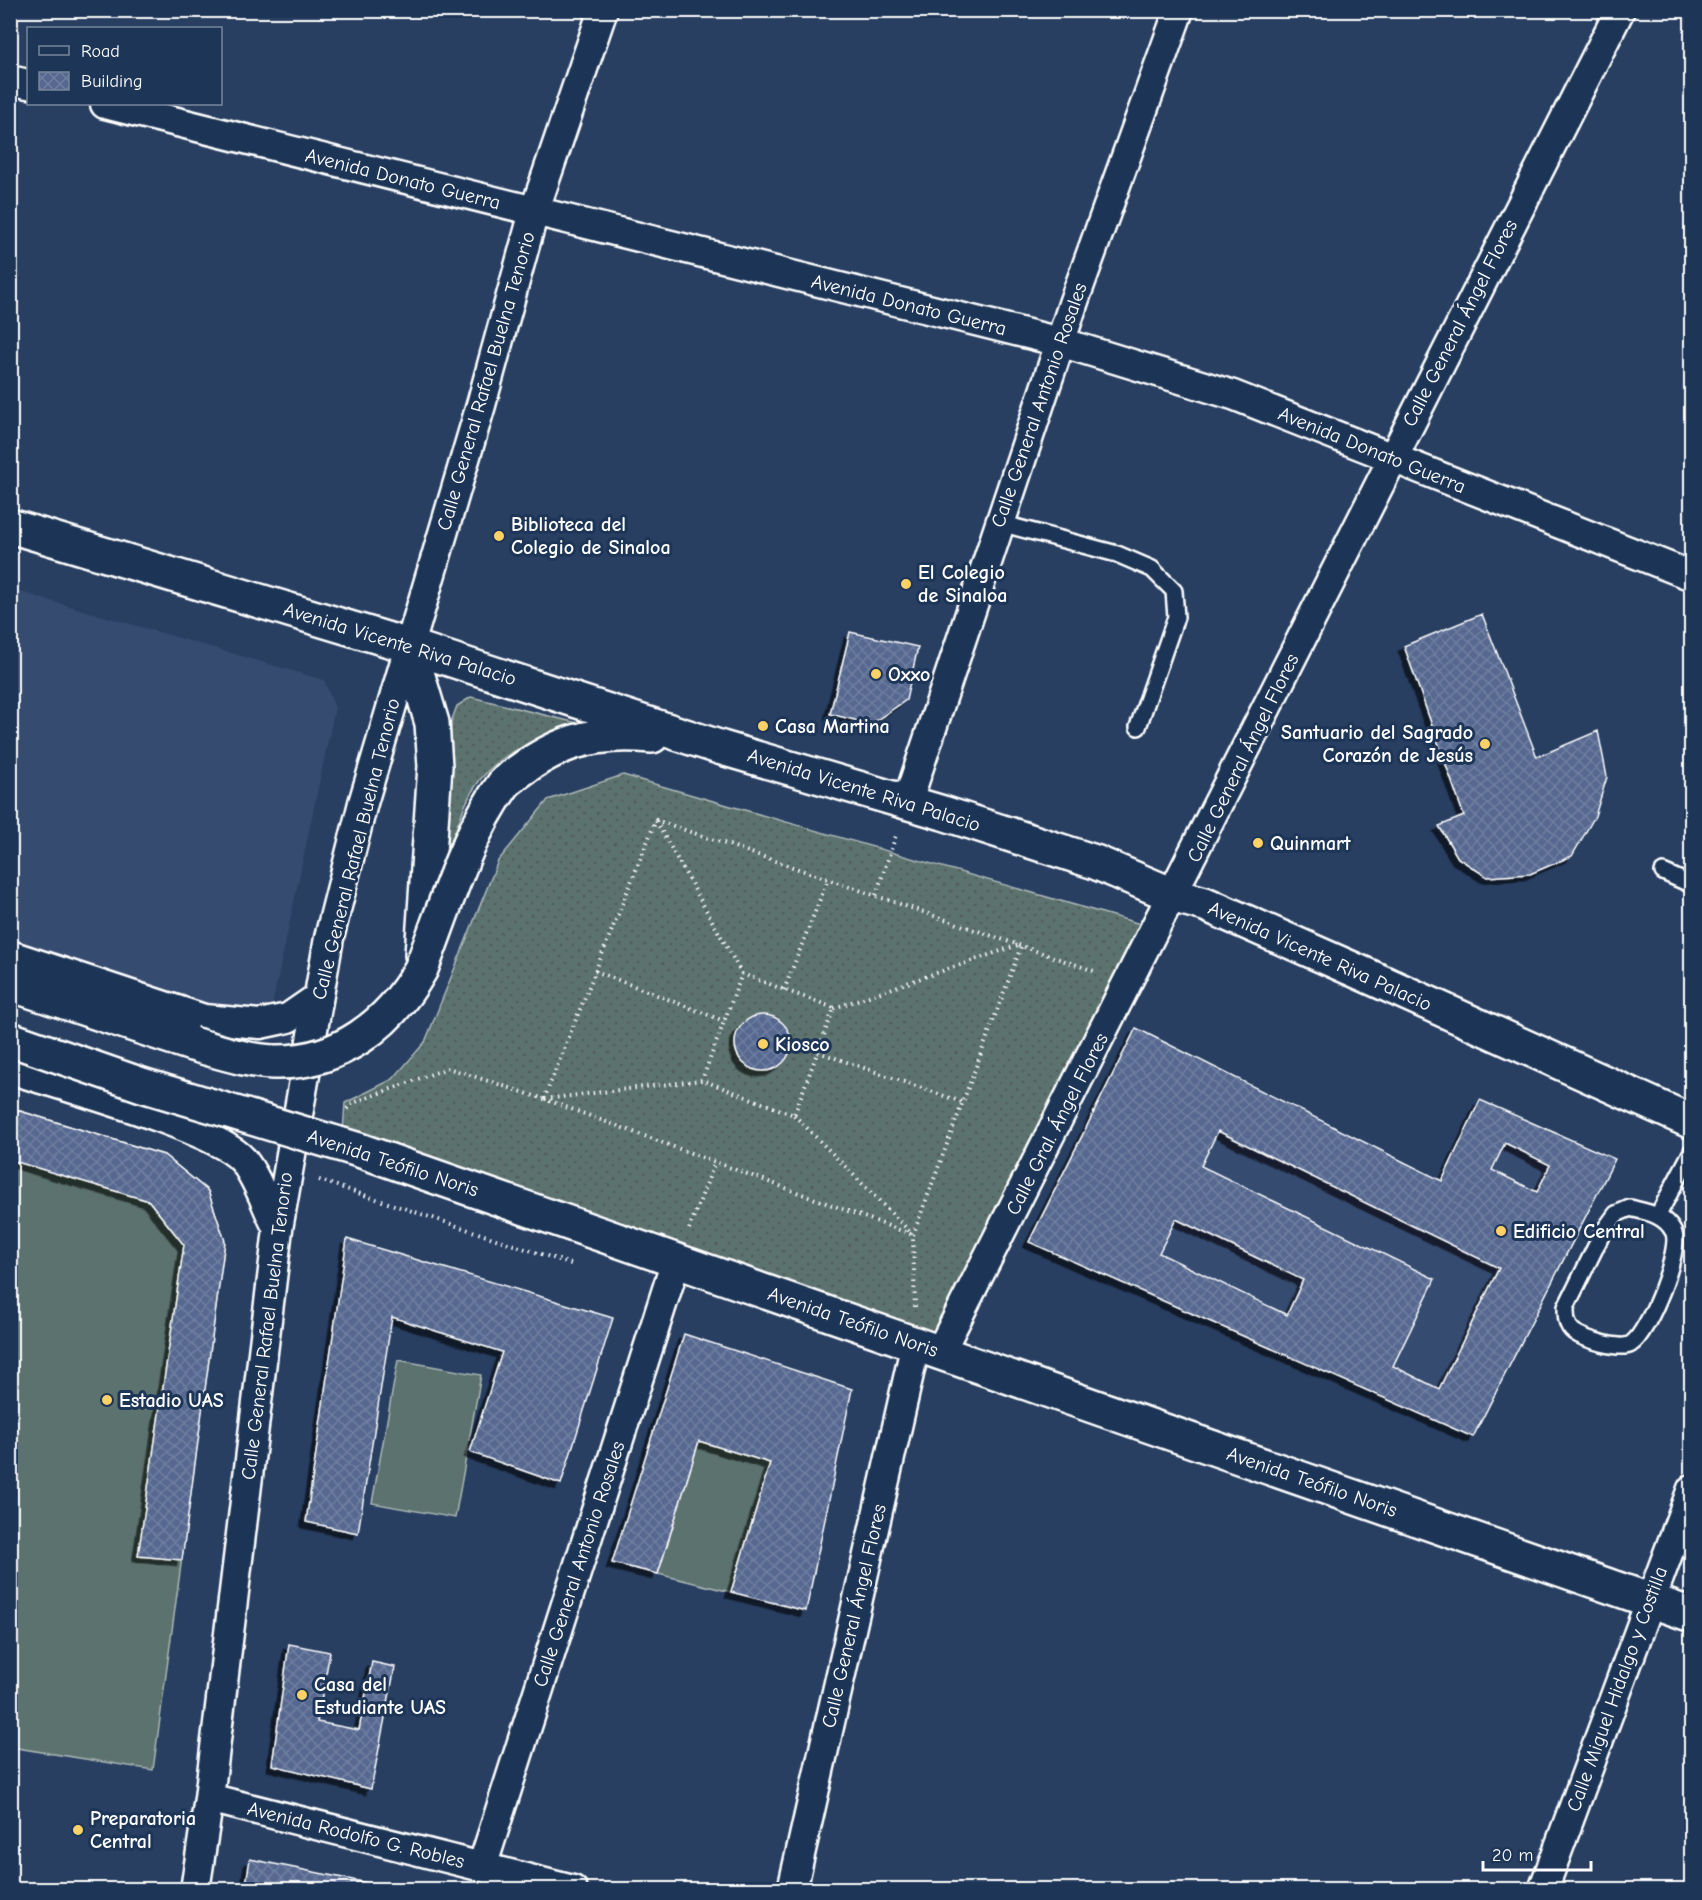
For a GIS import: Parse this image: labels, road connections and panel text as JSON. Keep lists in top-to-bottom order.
{
  "streets": {
    "main road": ["Avenida Vicente Riva Palacio", "Avenida Teófilo Noris"],
    "street": [
      "Avenida Donato Guerra",
      "Calle General Ángel Flores",
      "Calle General Rafael Buelna Tenorio",
      "Calle General Antonio Rosales",
      "Calle Gral. Ángel Flores",
      "Calle Miguel Hidalgo y Costilla",
      "Avenida Rodolfo G. Robles"
    ]
  },
  "crossings": [
    ["Avenida Donato Guerra", "Calle General Ángel Flores"],
    ["Avenida Donato Guerra", "Calle General Rafael Buelna Tenorio"],
    ["Avenida Donato Guerra", "Calle General Antonio Rosales"],
    ["Calle General Ángel Flores", "Avenida Vicente Riva Palacio"],
    ["Calle General Ángel Flores", "Calle Gral. Ángel Flores"],
    ["Calle General Ángel Flores", "Avenida Teófilo Noris"],
    ["Calle General Rafael Buelna Tenorio", "Avenida Vicente Riva Palacio"],
    ["Calle General Rafael Buelna Tenorio", "Avenida Rodolfo G. Robles"],
    ["Calle General Antonio Rosales", "Avenida Vicente Riva Palacio"],
    ["Calle General Antonio Rosales", "Avenida Teófilo Noris"],
    ["Calle General Antonio Rosales", "Avenida Rodolfo G. Robles"],
    ["Avenida Vicente Riva Palacio", "Calle Gral. Ángel Flores"],
    ["Calle Gral. Ángel Flores", "Avenida Teófilo Noris"],
    ["Avenida Teófilo Noris", "Calle Miguel Hidalgo y Costilla"]
  ],
  "places": [
    "Biblioteca del Colegio de Sinaloa",
    "El Colegio de Sinaloa",
    "Oxxo",
    "Casa Martina",
    "Santuario del Sagrado Corazón de Jesús",
    "Quinmart",
    "Kiosco",
    "Edificio Central",
    "Estadio UAS",
    "Casa del Estudiante UAS",
    "Preparatoria Central"
  ],
  "legend": ["Road", "Building"],
  "scale_bar": "20 m"
}
